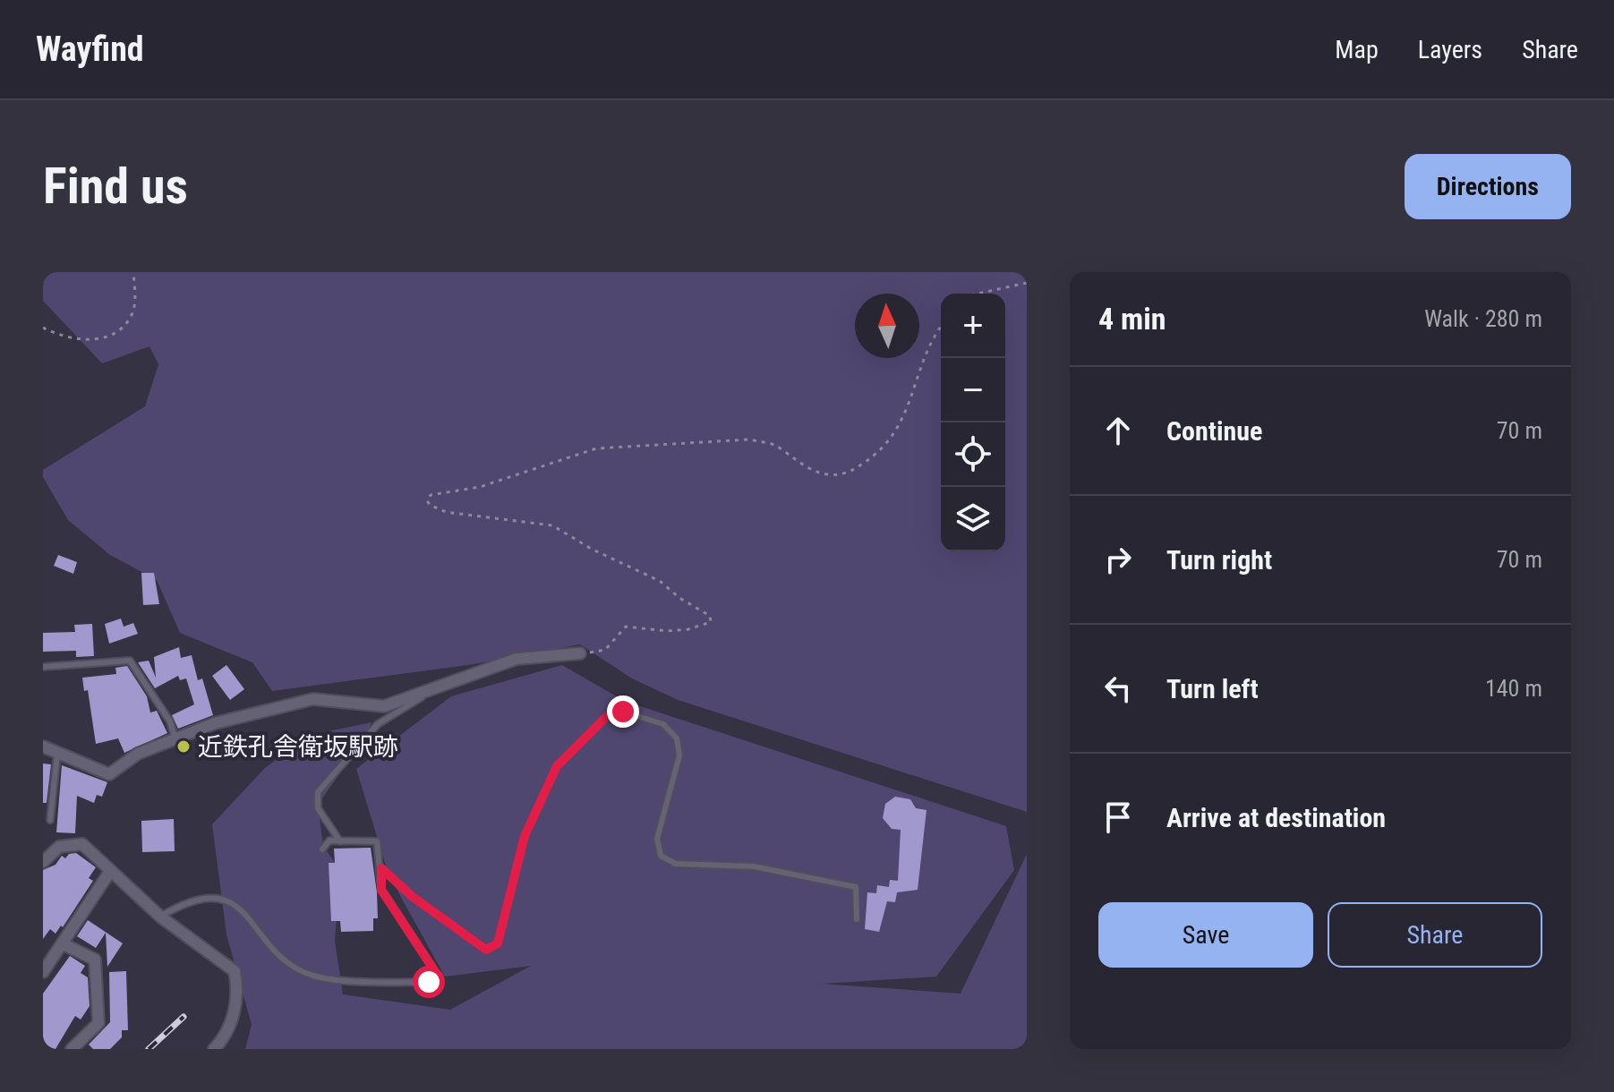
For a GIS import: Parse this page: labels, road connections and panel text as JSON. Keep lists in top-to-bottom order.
{
  "places": ["近鉄孔舎衛坂駅跡"],
  "north": "top",
  "page": {
    "header": "Wayfind",
    "nav": ["Map", "Layers", "Share"],
    "buttons": [
      "Directions",
      ["Save", "Share"]
    ],
    "title": "Find us",
    "heading": ["4 min", "Walk · 280 m"],
    "map_buttons": ["+", "−"],
    "list": [
      ["Continue", "70 m"],
      ["Turn right", "70 m"],
      ["Turn left", "140 m"],
      "Arrive at destination"
    ]
  }
}
